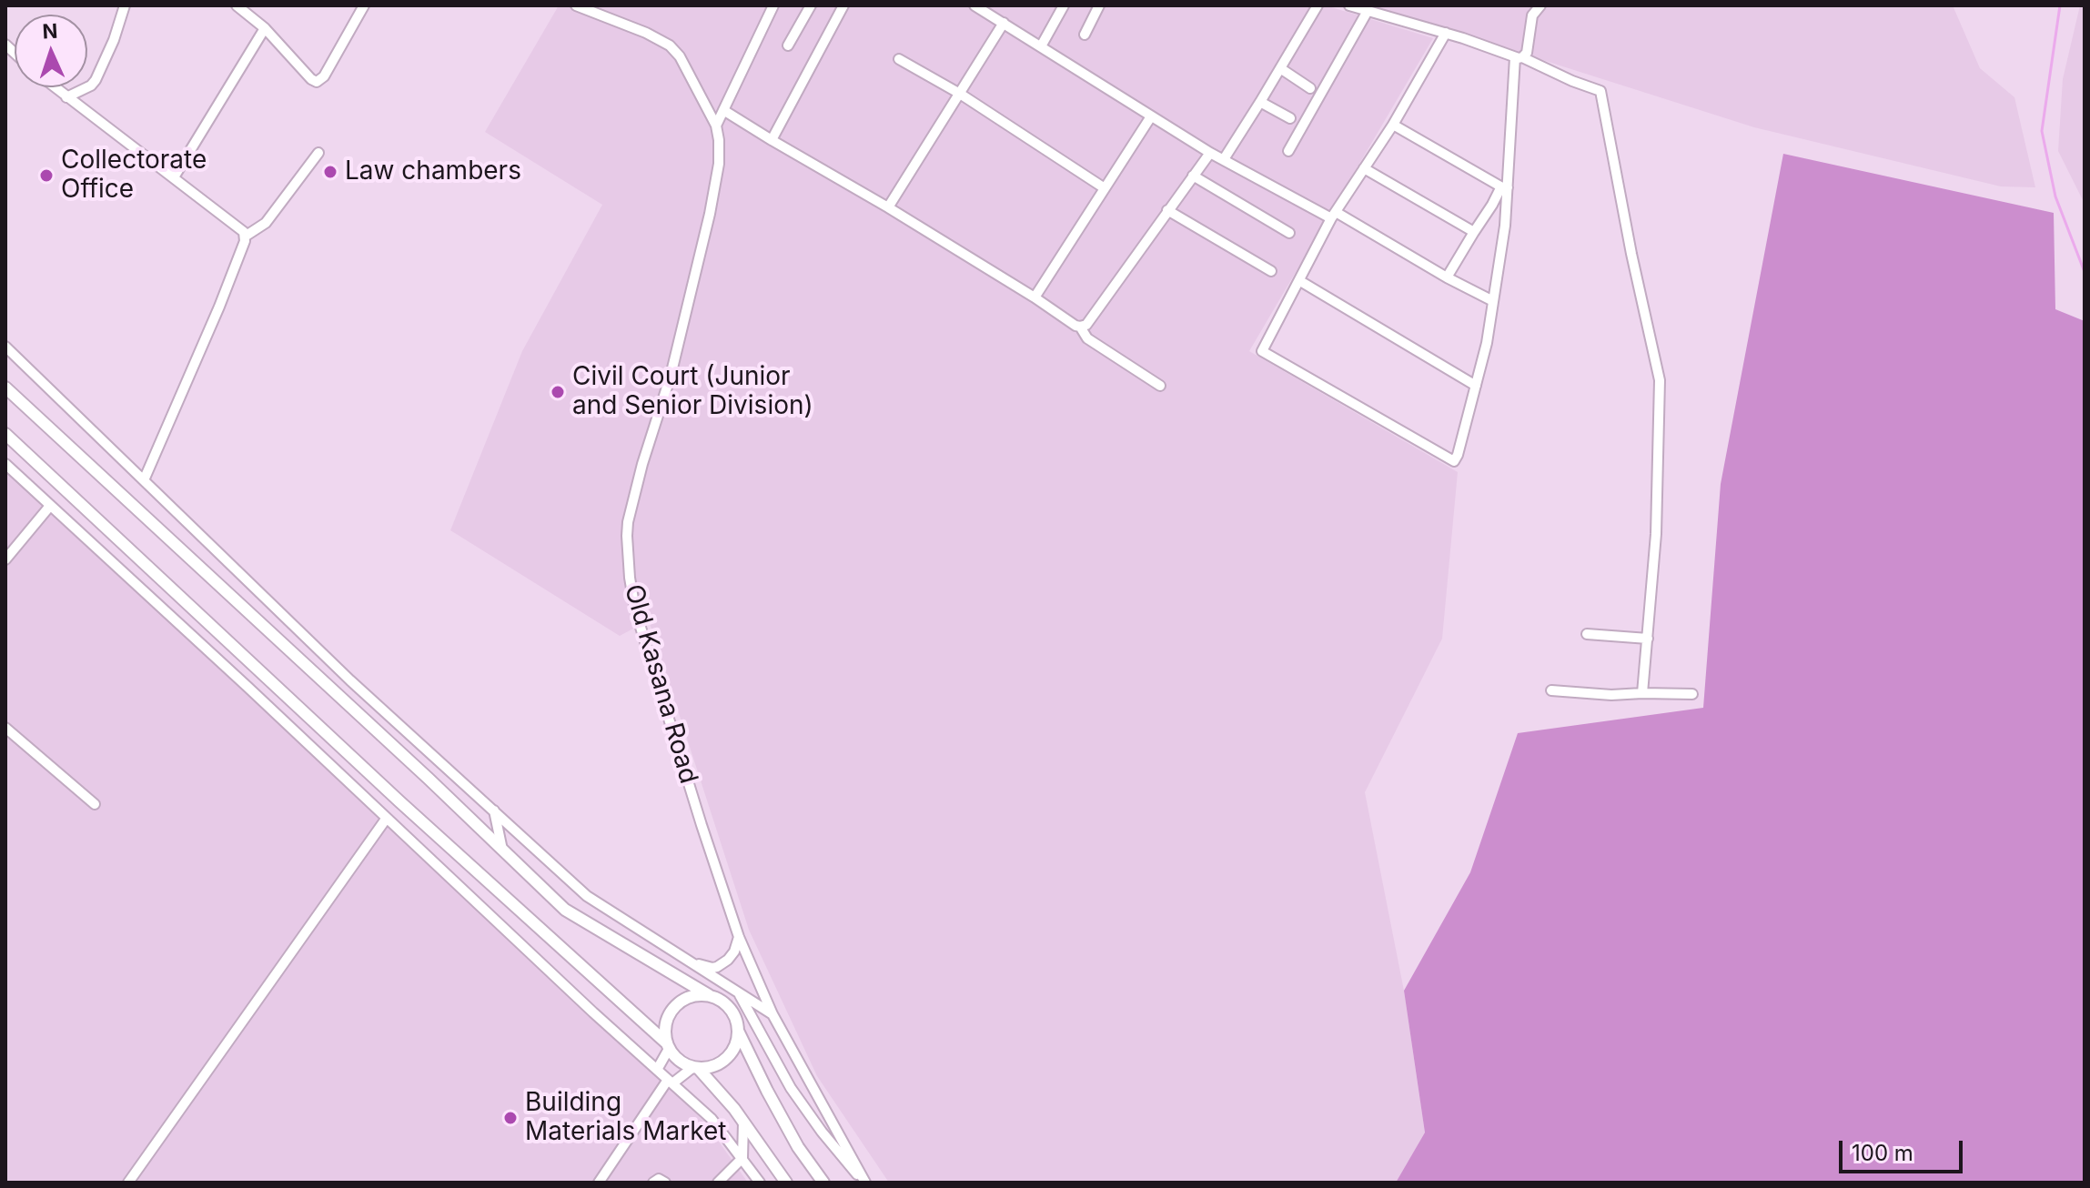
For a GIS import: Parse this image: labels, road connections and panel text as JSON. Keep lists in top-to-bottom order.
{
  "streets": {
    "street": ["Old Kasana Road"]
  },
  "places": [
    "Law chambers",
    "Collectorate Office",
    "Civil Court (Junior and Senior Division)",
    "Building Materials Market"
  ],
  "scale_bar": "100 m",
  "north": "top"
}
